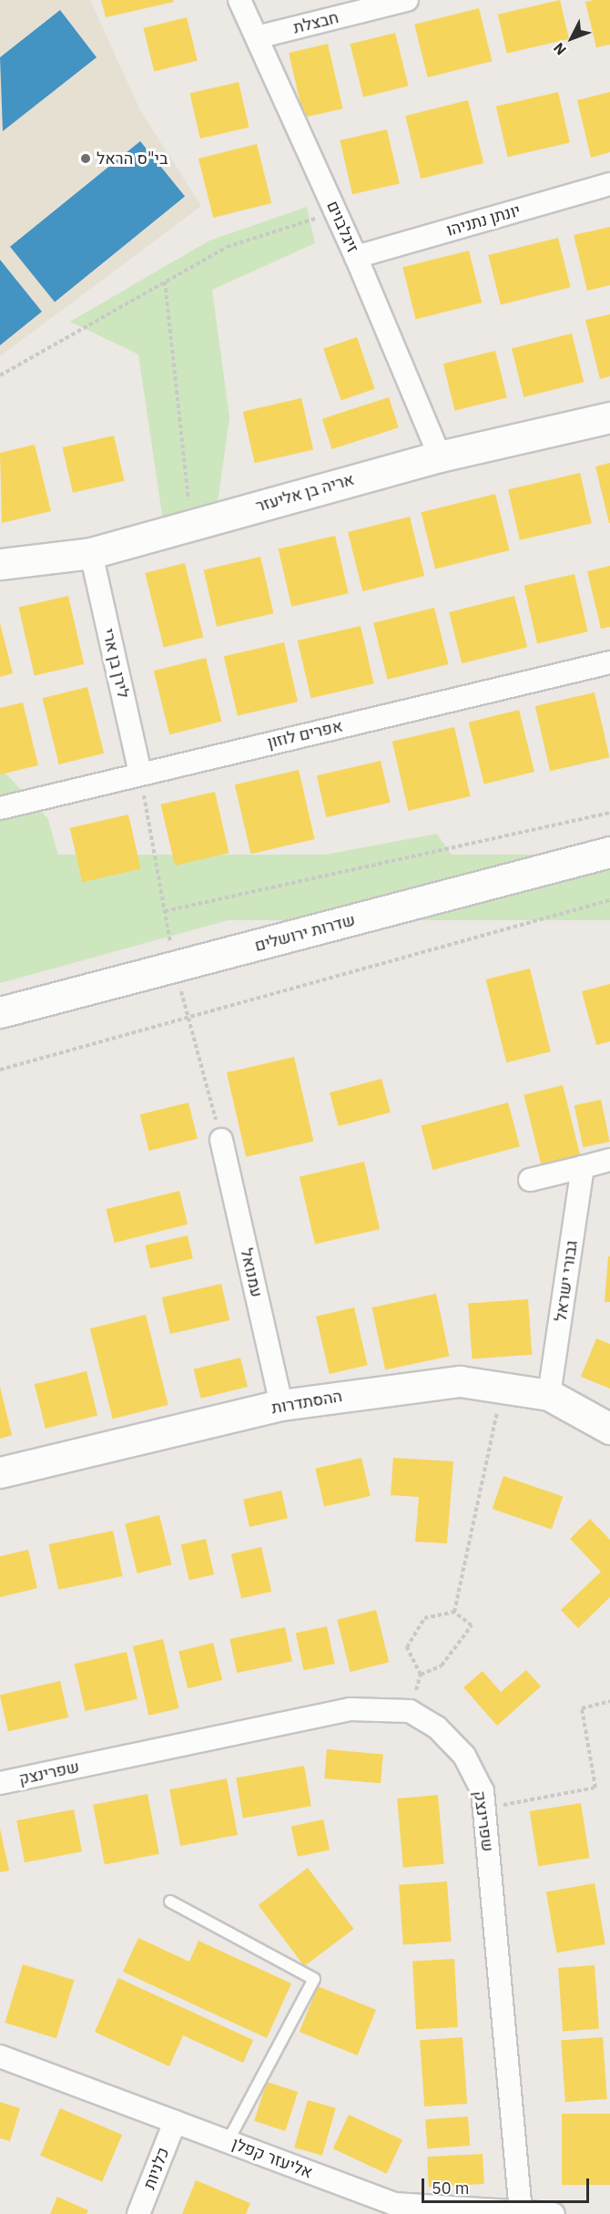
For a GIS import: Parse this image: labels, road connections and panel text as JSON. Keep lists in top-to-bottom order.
{
  "streets": {
    "street": [
      "חבצלת",
      "יונתן נתניהו",
      "זיגלבוים",
      "אריה בן אליעזר",
      "לירן בן ארי",
      "אפרים לוזון",
      "שדרות ירושלים",
      "עמנואל",
      "גבורי ישראל",
      "ההסתדרות",
      "שפרינצק",
      "אליעזר קפלן",
      "כלניות"
    ]
  },
  "crossings": [
    ["חבצלת", "זיגלבוים"],
    ["יונתן נתניהו", "זיגלבוים"],
    ["זיגלבוים", "אריה בן אליעזר"],
    ["אריה בן אליעזר", "לירן בן ארי"],
    ["לירן בן ארי", "אפרים לוזון"],
    ["עמנואל", "ההסתדרות"],
    ["גבורי ישראל", "ההסתדרות"],
    ["שפרינצק", "אליעזר קפלן"],
    ["אליעזר קפלן", "כלניות"]
  ],
  "places": ["בי\"ס הראל"],
  "scale_bar": "50 m",
  "north": "bottom left"
}
